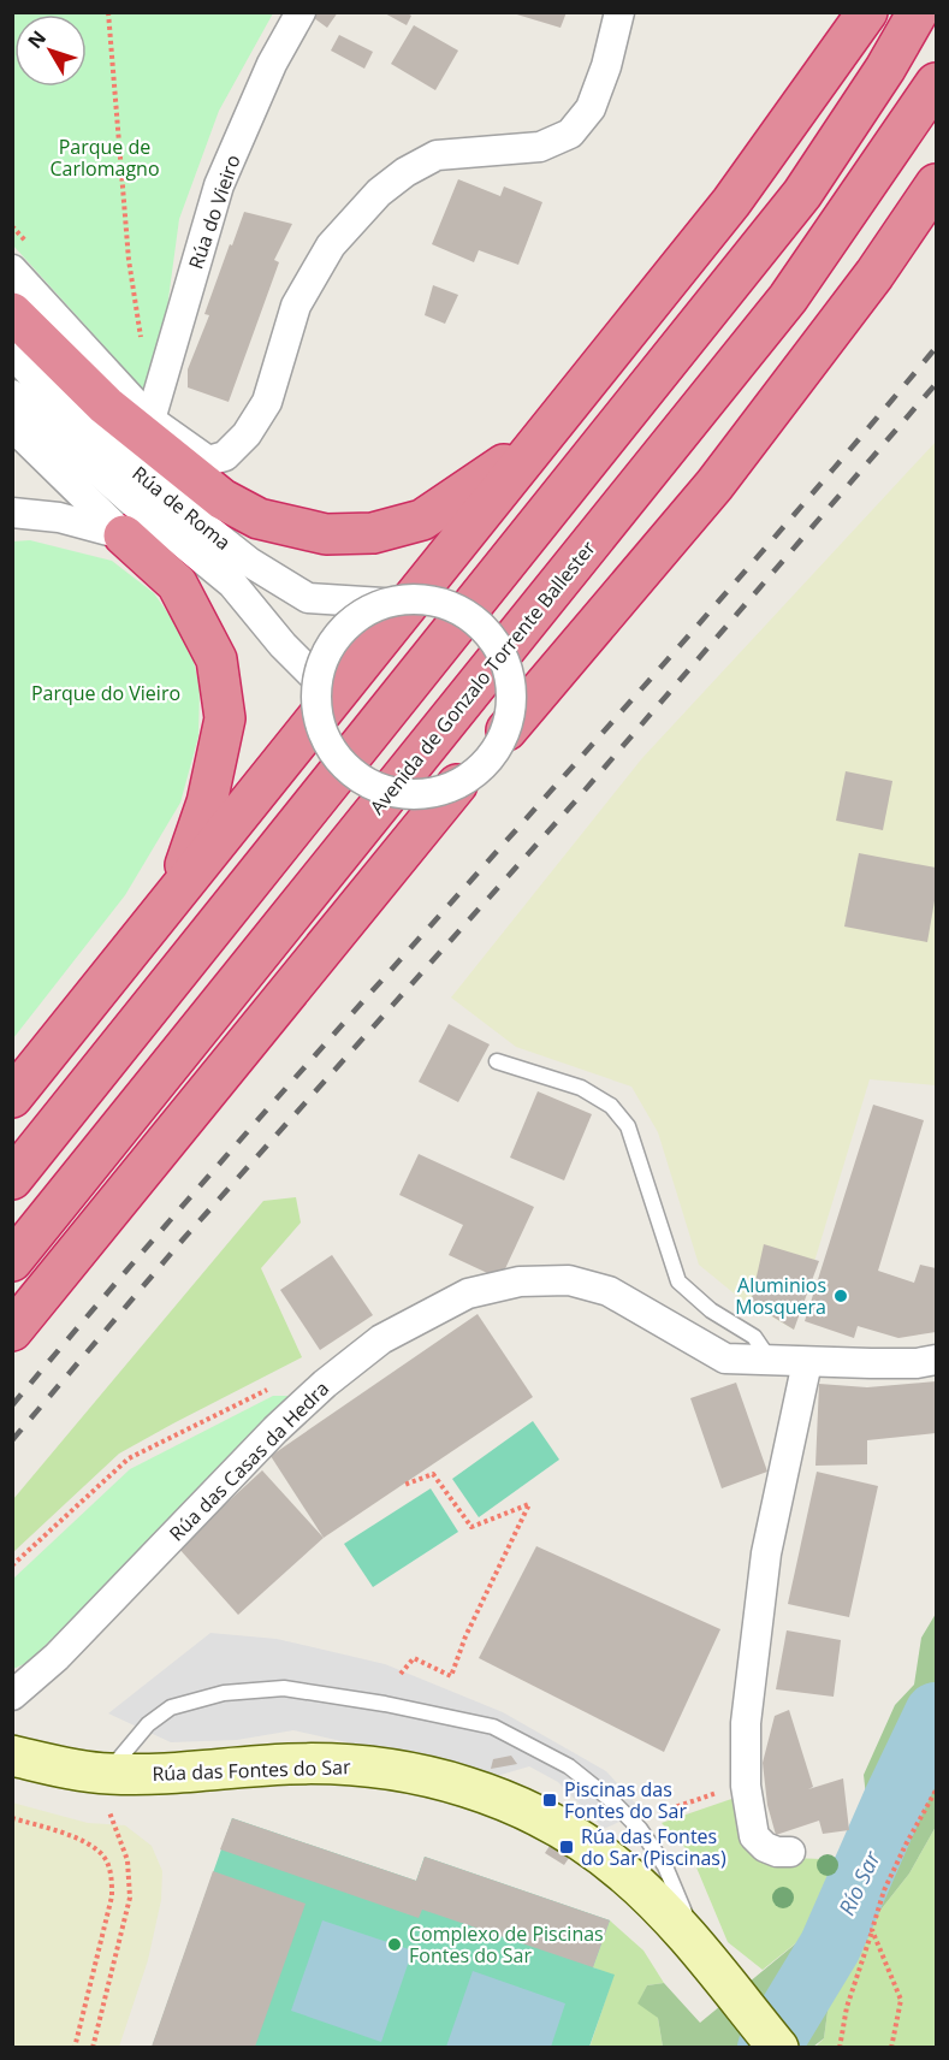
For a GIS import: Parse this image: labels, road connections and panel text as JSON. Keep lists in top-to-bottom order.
{
  "streets": {
    "highway": ["Avenida de Gonzalo Torrente Ballester"],
    "street": [
      "Rúa do Vieiro",
      "Rúa de Roma",
      "Rúa das Casas da Hedra",
      "Rúa das Fontes do Sar"
    ]
  },
  "water": ["Río Sar"],
  "parks": ["Parque de Carlomagno", "Parque do Vieiro"],
  "places": {
    "other": ["Aluminios Mosquera", "Complexo de Piscinas Fontes do Sar"],
    "transit": ["Piscinas das Fontes do Sar", "Rúa das Fontes do Sar (Piscinas)"]
  },
  "north": "top left"
}
